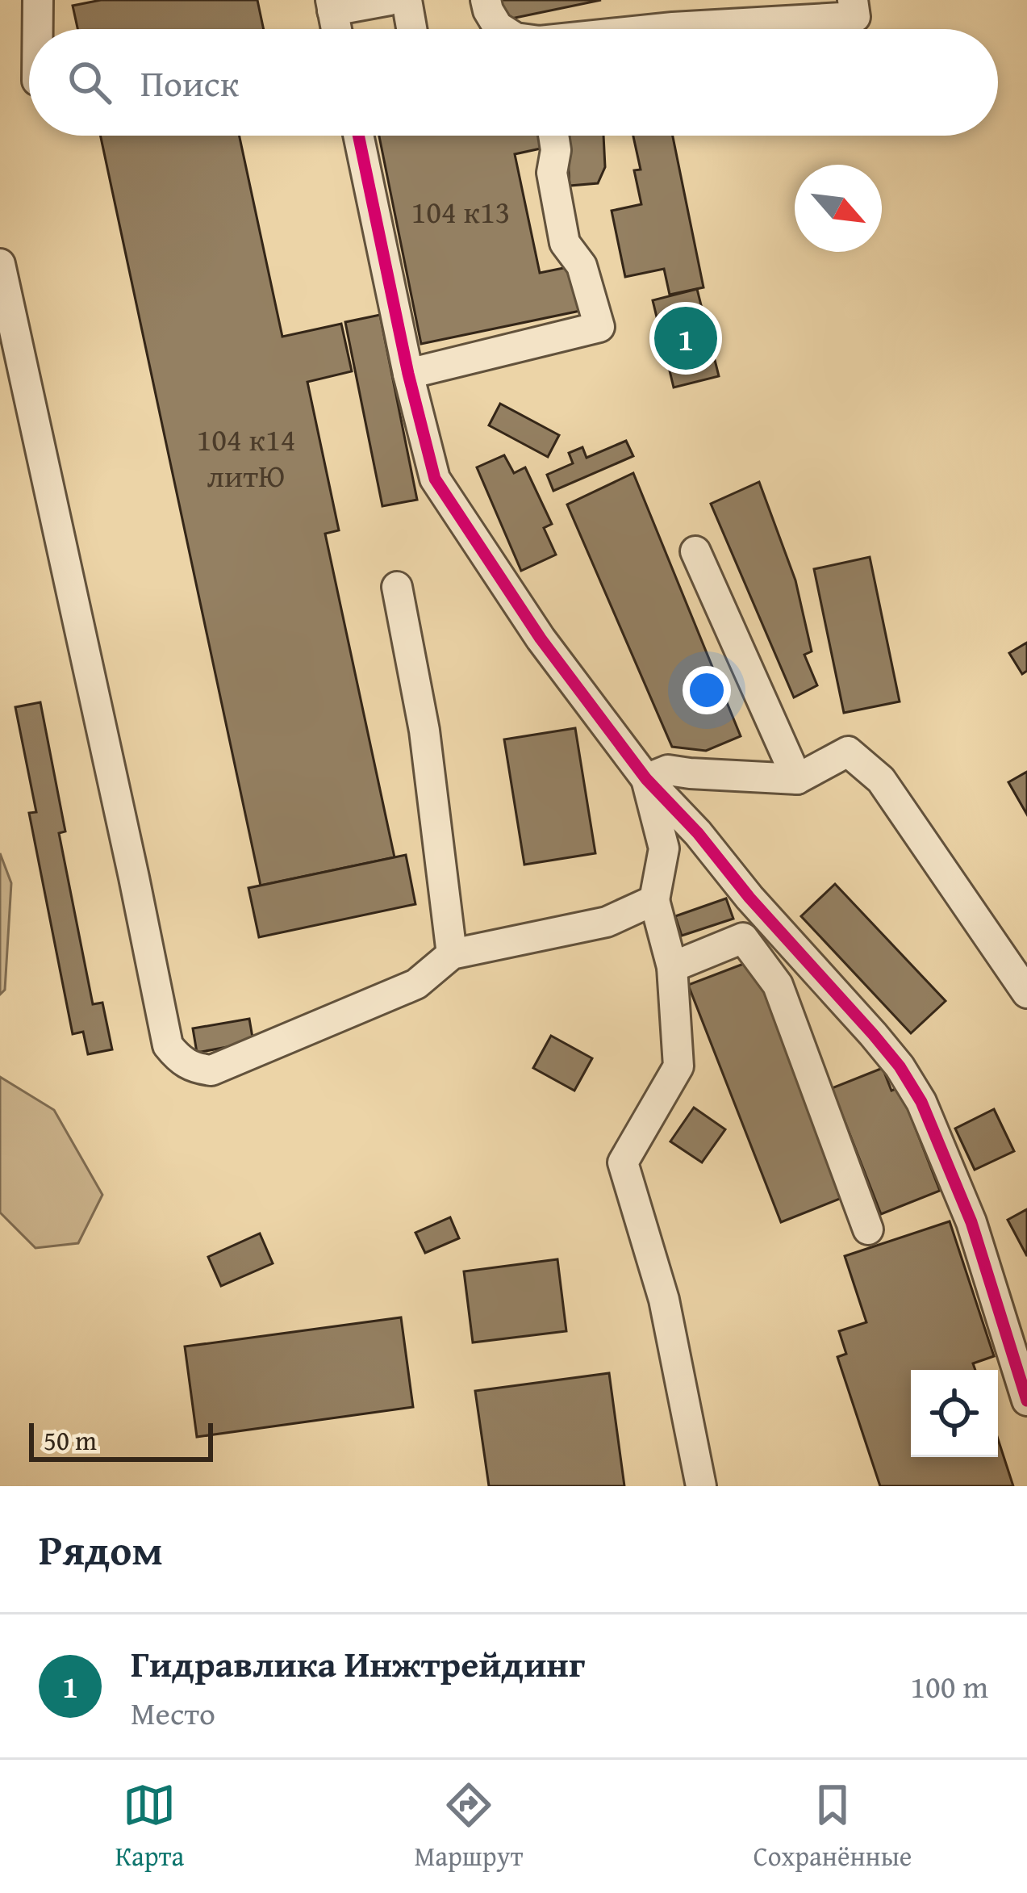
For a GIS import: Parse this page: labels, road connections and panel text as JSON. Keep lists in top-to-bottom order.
{
  "house_numbers": ["104 к13", "104 к14 литЮ"],
  "scale_bar": "50 m",
  "north": "bottom right",
  "page": {
    "search": "Поиск",
    "pins": "1",
    "scale": "50 m",
    "heading": "Рядом",
    "list": [
      {
        "mark": "1",
        "name": "Гидравлика Инжтрейдинг",
        "note": "Место",
        "value": "100 m"
      }
    ],
    "nav": ["Карта", "Маршрут", "Сохранённые"]
  }
}
